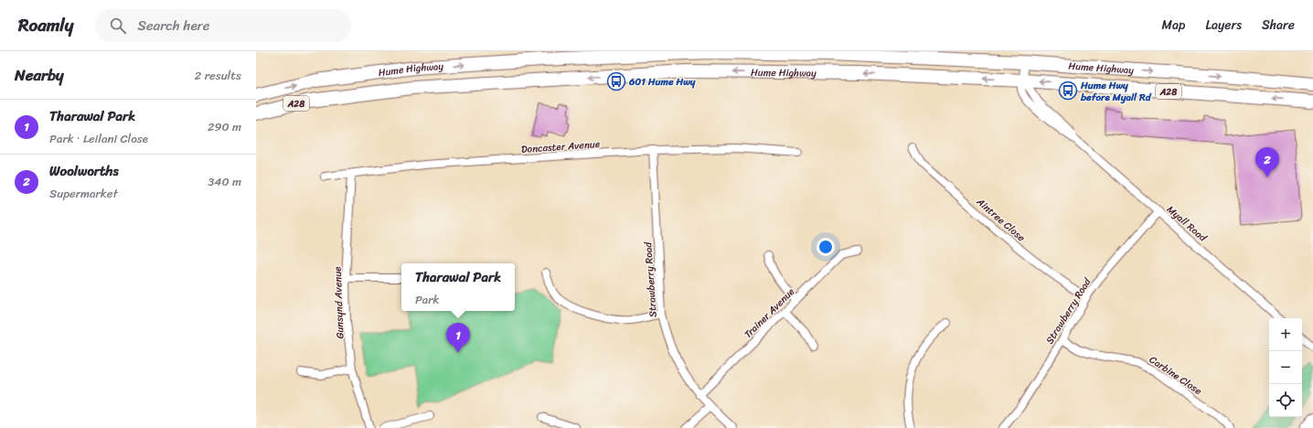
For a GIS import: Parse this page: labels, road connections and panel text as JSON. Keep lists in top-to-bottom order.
{
  "streets": {
    "highway": ["Hume Highway", "A28"],
    "street": [
      "Doncaster Avenue",
      "Aintree Close",
      "Myall Road",
      "Strawberry Road",
      "Gunsynd Avenue",
      "Trainer Avenue",
      "Carbine Close"
    ]
  },
  "crossings": [
    ["Hume Highway", "Myall Road"],
    ["Doncaster Avenue", "Strawberry Road"],
    ["Doncaster Avenue", "Gunsynd Avenue"],
    ["Aintree Close", "Strawberry Road"],
    ["Myall Road", "Strawberry Road"],
    ["Strawberry Road", "Trainer Avenue"],
    ["Strawberry Road", "Carbine Close"]
  ],
  "places": {
    "bus stop": ["601 Hume Hwy", "Hume Hwy before Myall Rd"]
  },
  "page": {
    "header": "Roamly",
    "search": "Search here",
    "nav": ["Map", "Layers", "Share"],
    "heading": ["Nearby", "2 results"],
    "list": [
      {
        "mark": "1",
        "name": "Tharawal Park",
        "note": "Park · Leilani Close",
        "value": "290 m"
      },
      {
        "mark": "2",
        "name": "Woolworths",
        "note": "Supermarket",
        "value": "340 m"
      }
    ],
    "pins": ["2", "1"],
    "popup": ["Tharawal Park", "Park"],
    "map_buttons": ["+", "−"]
  }
}
